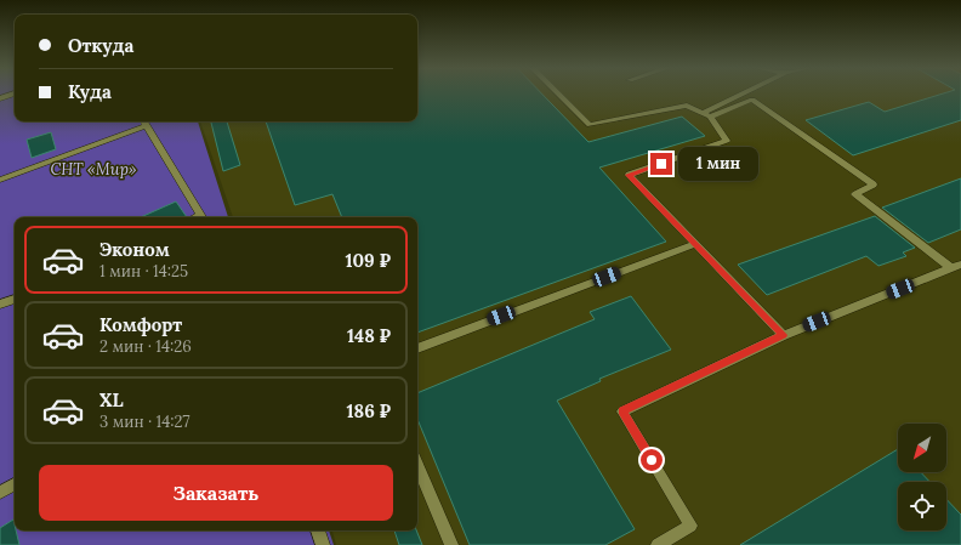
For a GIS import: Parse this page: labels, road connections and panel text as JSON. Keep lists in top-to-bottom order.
{
  "parks": ["СНТ «Мир»"],
  "north": "bottom left",
  "page": {
    "banner": ["Откуда", "Куда"],
    "bubble": "1 мин",
    "list": [
      {
        "name": "Эконом",
        "note": "1 мин · 14:25",
        "value": "109 ₽"
      },
      {
        "name": "Комфорт",
        "note": "2 мин · 14:26",
        "value": "148 ₽"
      },
      {
        "name": "XL",
        "note": "3 мин · 14:27",
        "value": "186 ₽"
      }
    ],
    "buttons": "Заказать"
  }
}
